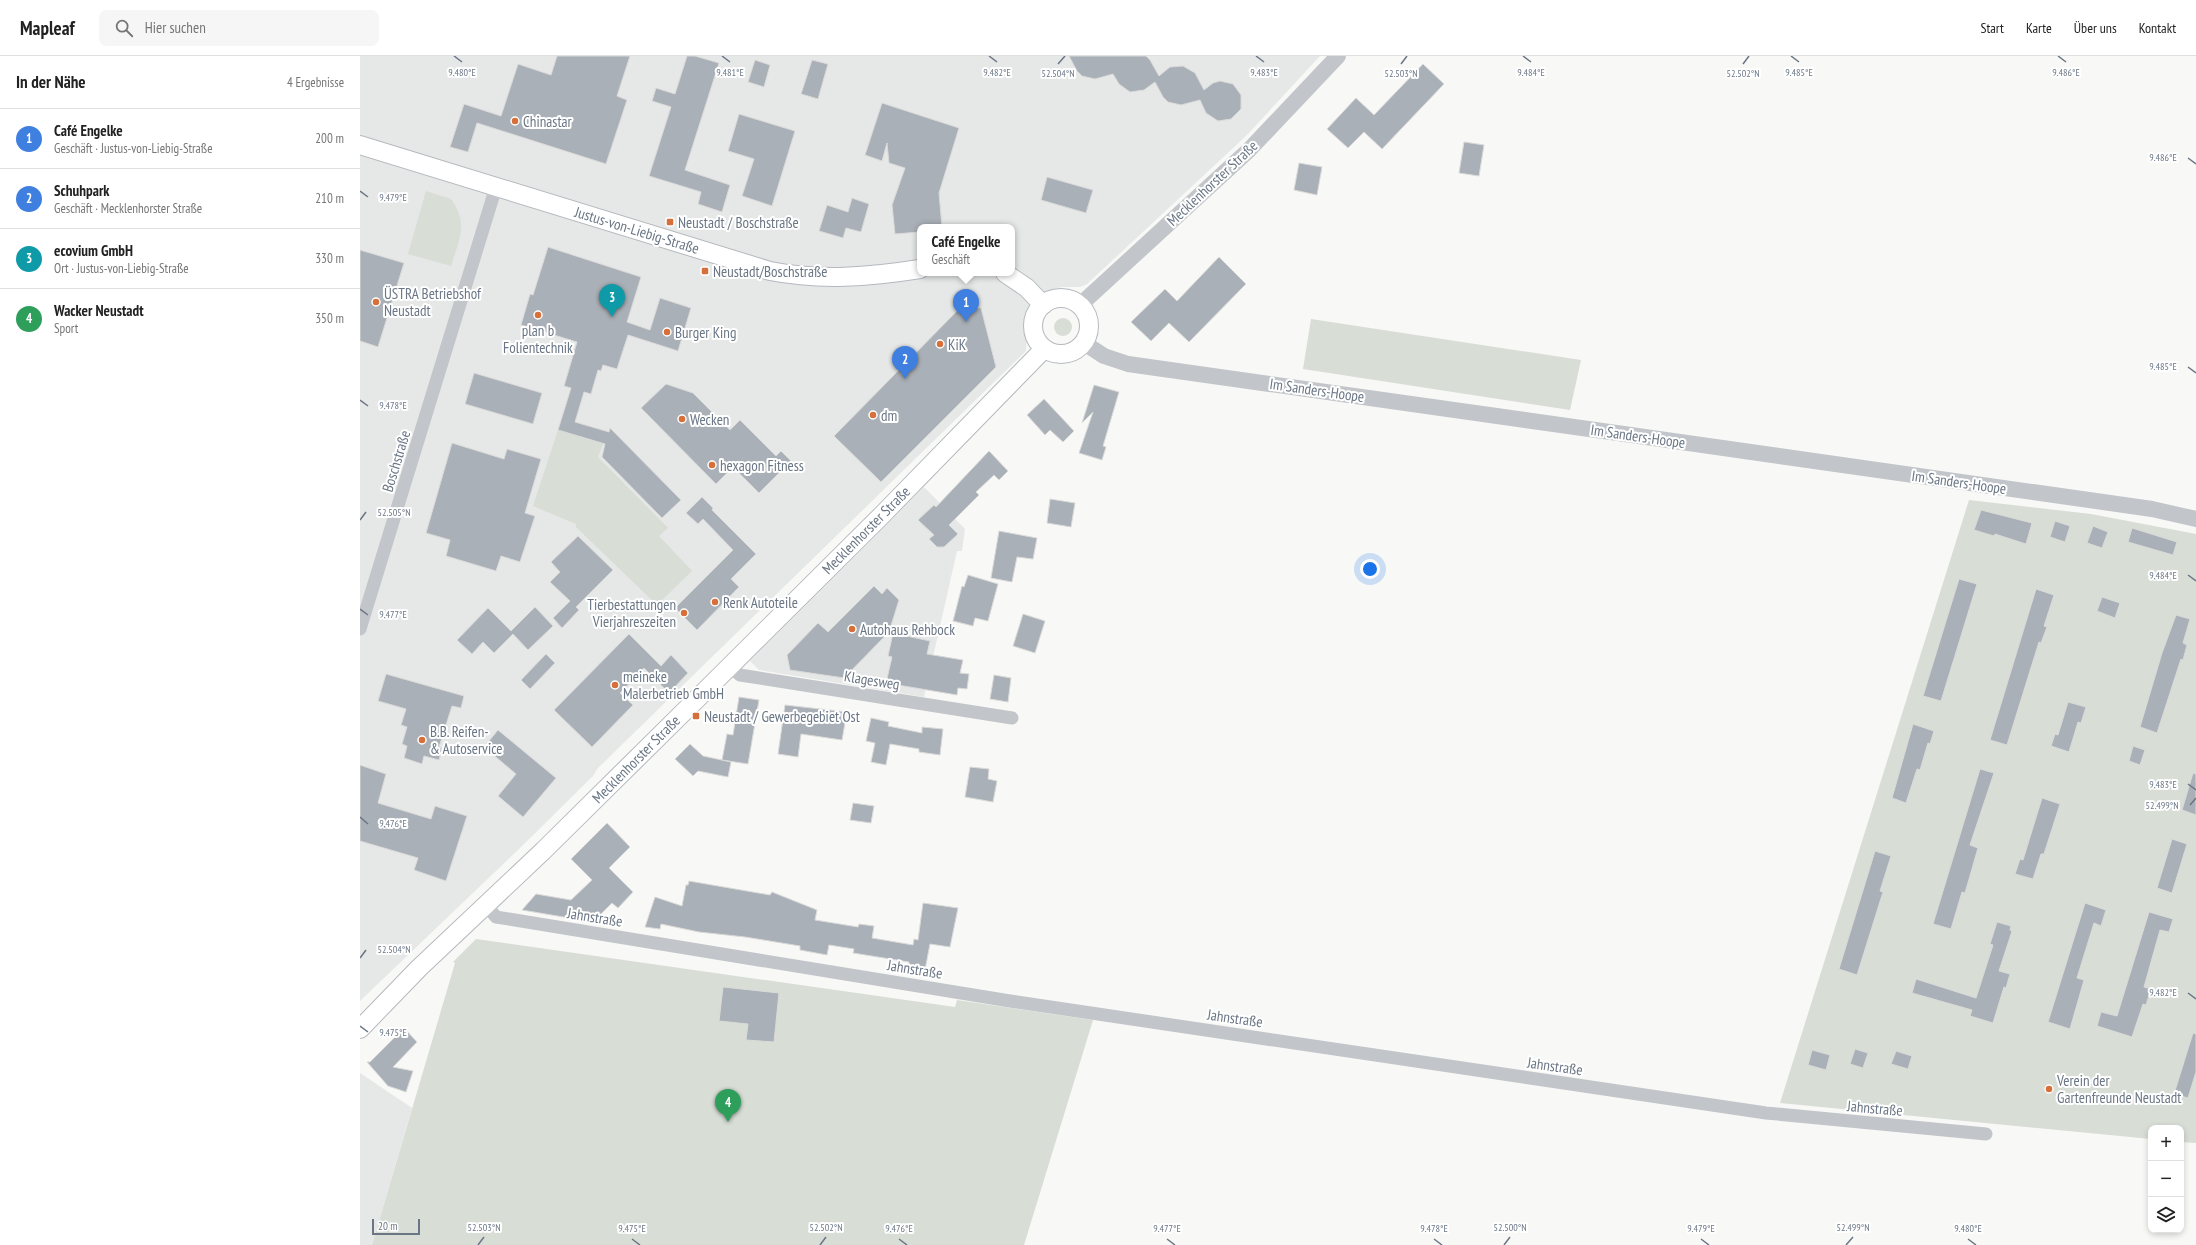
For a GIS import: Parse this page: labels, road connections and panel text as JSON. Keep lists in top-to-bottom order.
{
  "streets": {
    "main road": ["Mecklenhorster Straße", "Justus-von-Liebig-Straße"],
    "street": [
      "Im Sanders-Hoope",
      "Boschstraße",
      "Klagesweg",
      "Jahnstraße"
    ]
  },
  "crossings": [
    ["Mecklenhorster Straße", "Im Sanders-Hoope"],
    ["Mecklenhorster Straße", "Klagesweg"],
    ["Mecklenhorster Straße", "Jahnstraße"],
    ["Justus-von-Liebig-Straße", "Boschstraße"]
  ],
  "places": {
    "other": [
      "Chinastar",
      "ÜSTRA Betriebshof Neustadt",
      "plan b Folientechnik",
      "Burger King",
      "KiK",
      "dm",
      "Wecken",
      "hexagon Fitness",
      "Renk Autoteile",
      "Tierbestattungen Vierjahreszeiten",
      "Autohaus Rehbock",
      "meineke Malerbetrieb GmbH",
      "B.B. Reifen- & Autoservice",
      "Verein der Gartenfreunde Neustadt"
    ],
    "transit": ["Neustadt / Boschstraße", "Neustadt/Boschstraße", "Neustadt / Gewerbegebiet Ost"]
  },
  "scale_bar": "20 m",
  "page": {
    "header": "Mapleaf",
    "search": "Hier suchen",
    "nav": [
      "Start",
      "Karte",
      "Über uns",
      "Kontakt"
    ],
    "heading": ["In der Nähe", "4 Ergebnisse"],
    "list": [
      {
        "mark": "1",
        "name": "Café Engelke",
        "note": "Geschäft · Justus-von-Liebig-Straße",
        "value": "200 m"
      },
      {
        "mark": "2",
        "name": "Schuhpark",
        "note": "Geschäft · Mecklenhorster Straße",
        "value": "210 m"
      },
      {
        "mark": "3",
        "name": "ecovium GmbH",
        "note": "Ort · Justus-von-Liebig-Straße",
        "value": "330 m"
      },
      {
        "mark": "4",
        "name": "Wacker Neustadt",
        "note": "Sport",
        "value": "350 m"
      }
    ],
    "popup": ["Café Engelke", "Geschäft"],
    "pins": [
      "3",
      "1",
      "2",
      "4"
    ],
    "map_buttons": ["+", "−"],
    "scale": "20 m"
  },
  "coordinates": [
    "9.480°E",
    "9.481°E",
    "9.482°E",
    "9.483°E",
    "9.484°E",
    "9.485°E",
    "9.486°E",
    "52.504°N",
    "52.503°N",
    "52.502°N",
    "9.479°E",
    "9.478°E",
    "52.505°N",
    "9.477°E",
    "52.499°N",
    "9.476°E",
    "9.475°E",
    "52.500°N"
  ]
}
